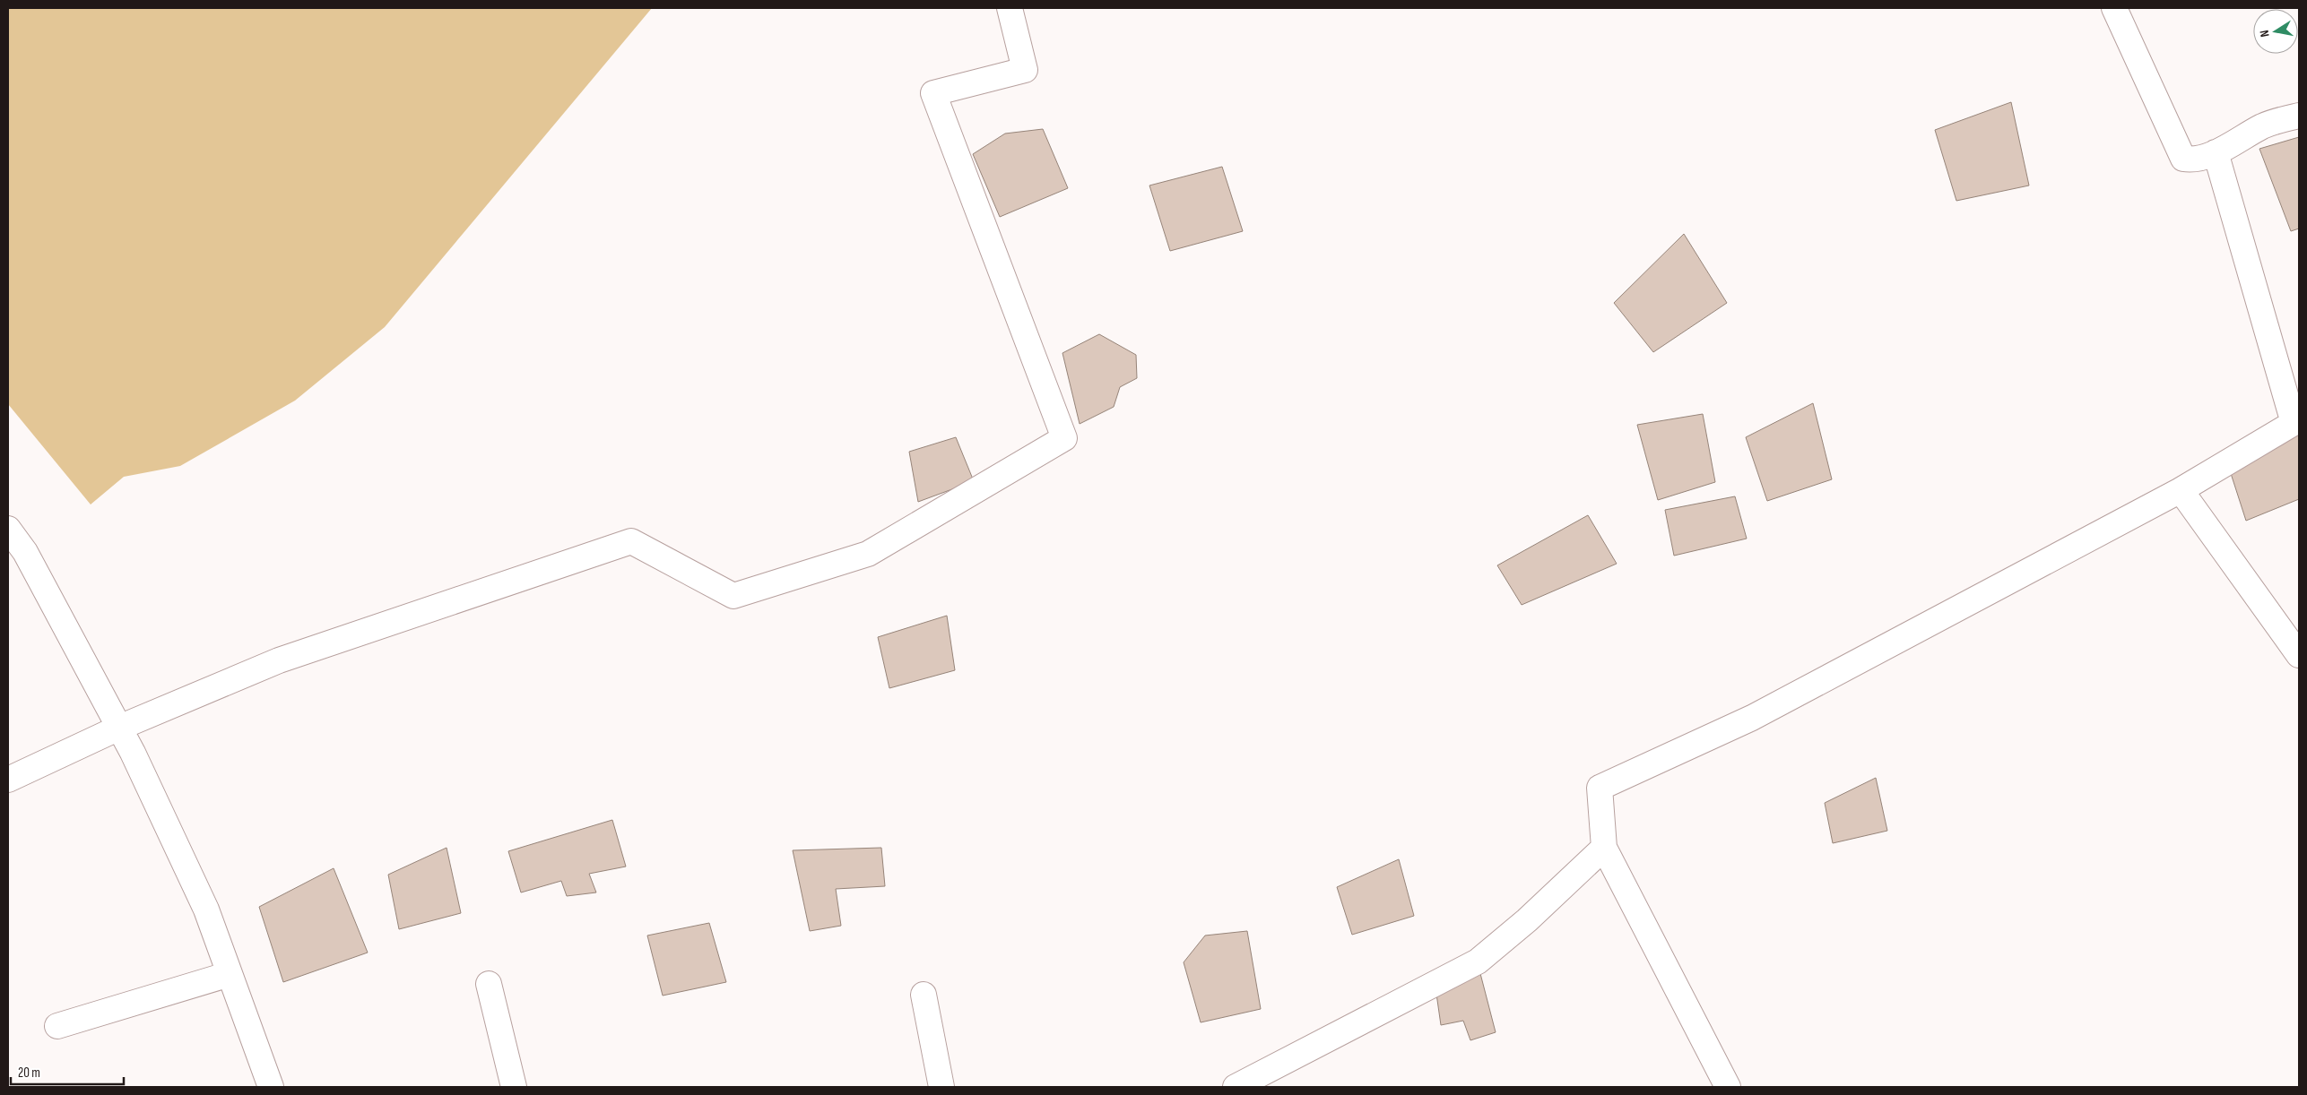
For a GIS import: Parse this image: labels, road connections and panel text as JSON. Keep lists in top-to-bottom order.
{
  "scale_bar": "20 m",
  "north": "left"
}
